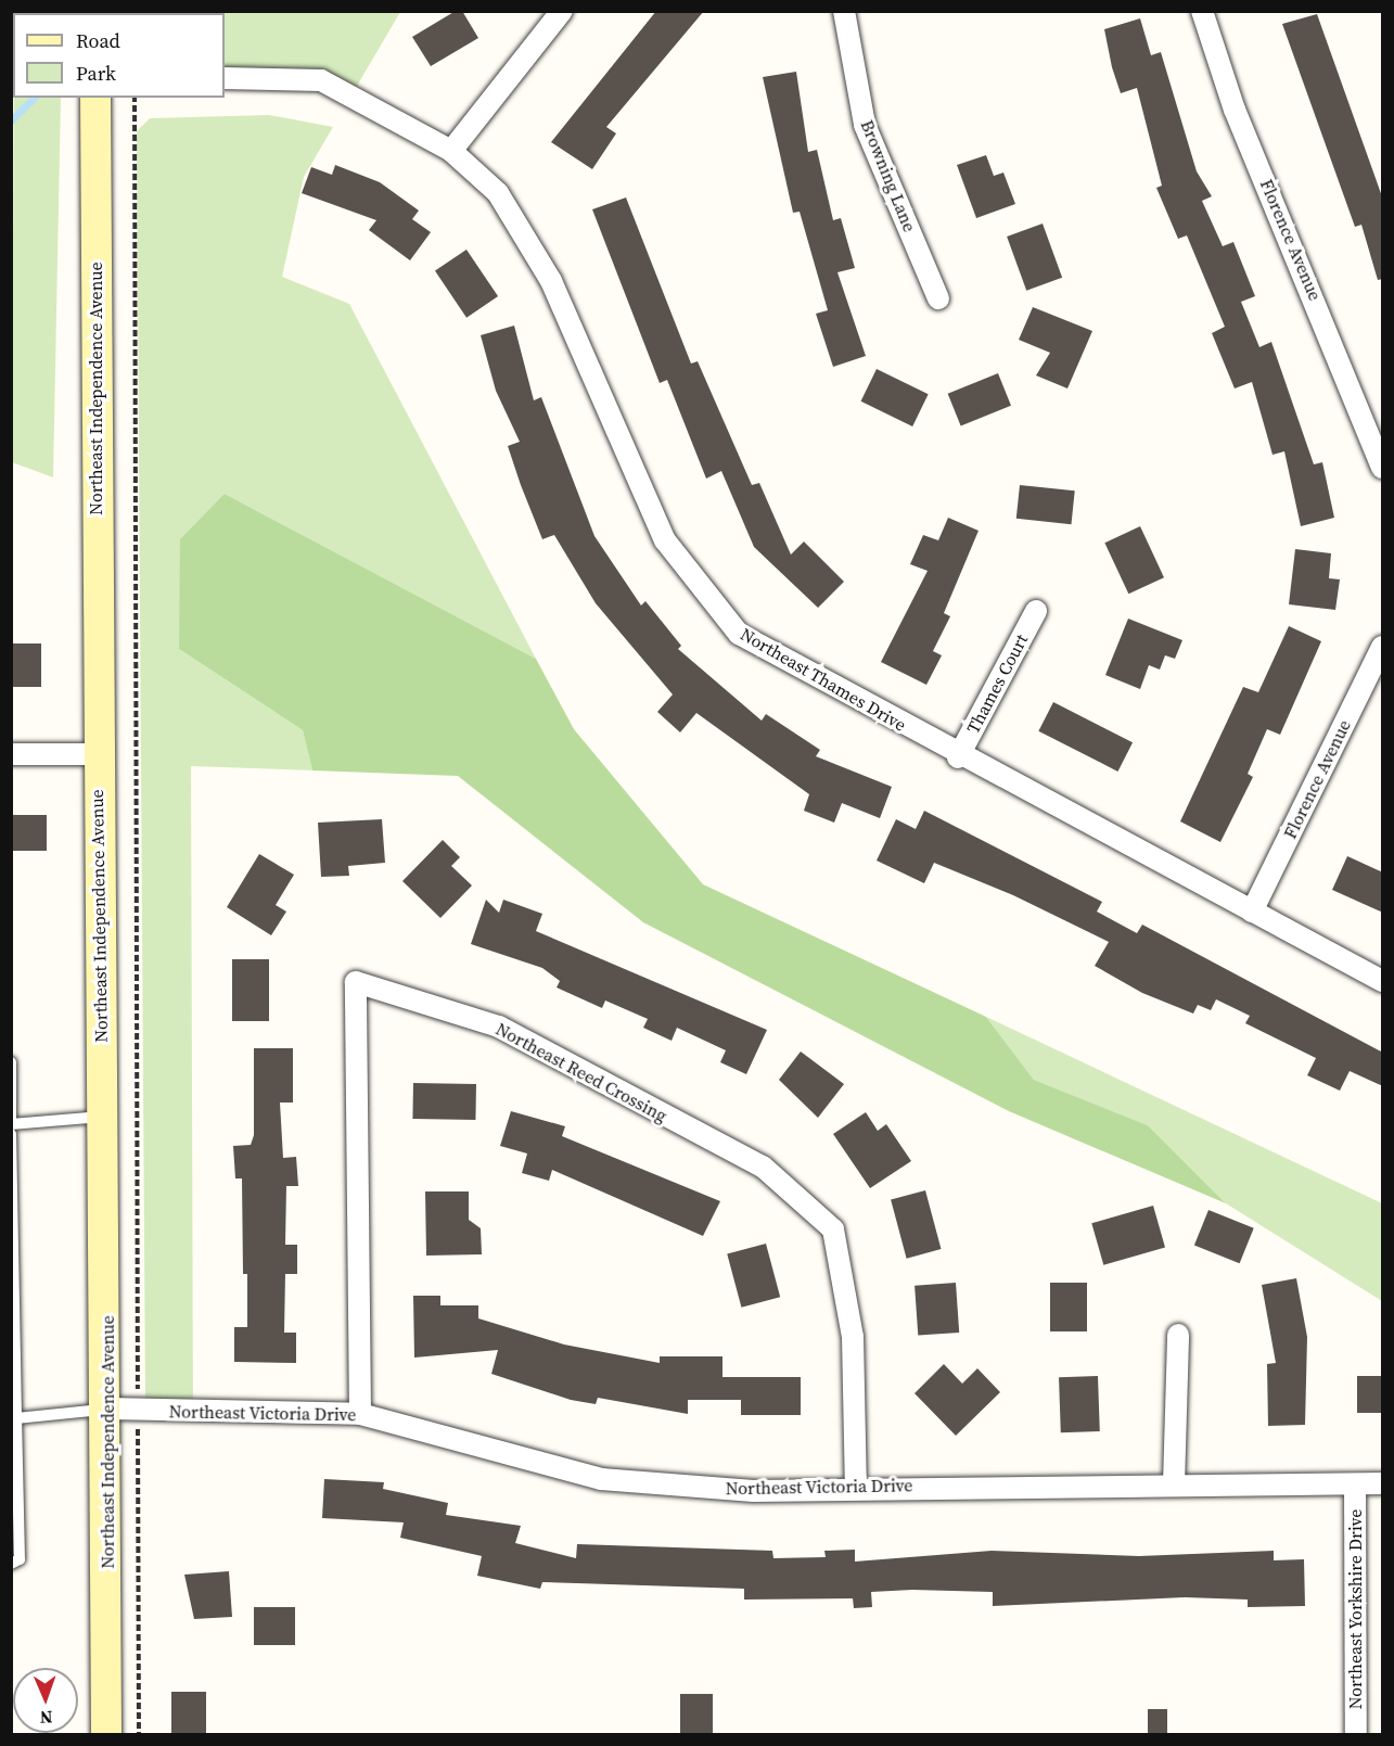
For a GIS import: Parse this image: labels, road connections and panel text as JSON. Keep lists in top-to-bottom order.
{
  "streets": {
    "street": [
      "Browning Lane",
      "Florence Avenue",
      "Northeast Independence Avenue",
      "Northeast Thames Drive",
      "Thames Court",
      "Northeast Reed Crossing",
      "Northeast Victoria Drive",
      "Northeast Yorkshire Drive"
    ]
  },
  "crossings": [
    ["Florence Avenue", "Northeast Thames Drive"],
    ["Northeast Independence Avenue", "Northeast Victoria Drive"],
    ["Northeast Thames Drive", "Thames Court"],
    ["Northeast Reed Crossing", "Northeast Victoria Drive"],
    ["Northeast Victoria Drive", "Northeast Yorkshire Drive"]
  ],
  "legend": ["Road", "Park"],
  "north": "bottom"
}
